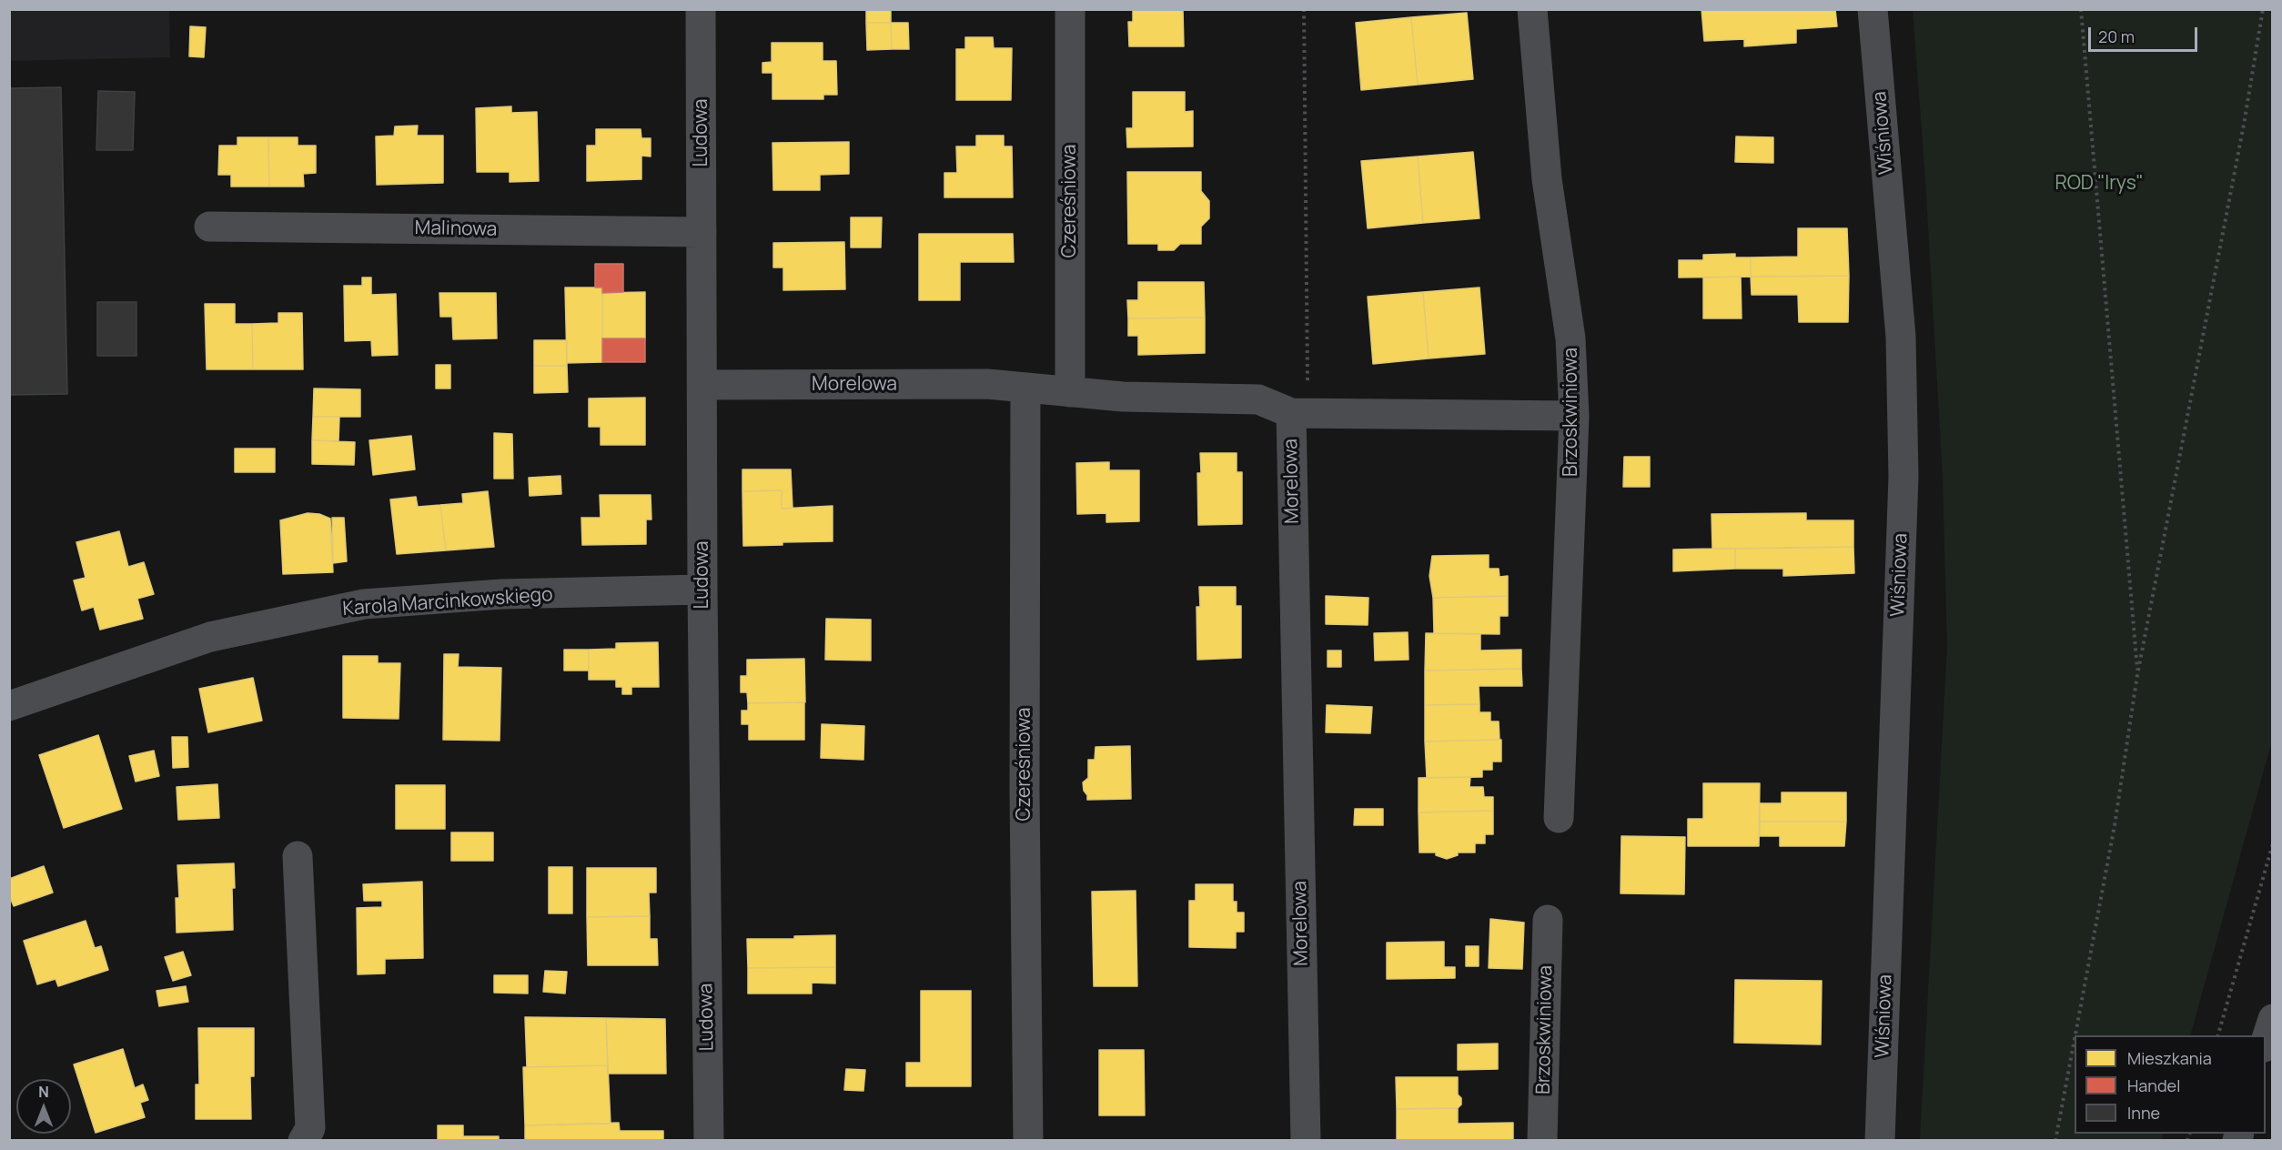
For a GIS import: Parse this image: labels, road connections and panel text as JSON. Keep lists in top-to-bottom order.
{
  "streets": {
    "street": [
      "Ludowa",
      "Wiśniowa",
      "Czereśniowa",
      "Malinowa",
      "Morelowa",
      "Brzoskwiniowa",
      "Karola Marcinkowskiego"
    ]
  },
  "crossings": [
    ["Ludowa", "Malinowa"],
    ["Ludowa", "Morelowa"],
    ["Ludowa", "Karola Marcinkowskiego"],
    ["Czereśniowa", "Morelowa"]
  ],
  "parks": ["ROD \"Irys\""],
  "legend": ["Mieszkania", "Handel", "Inne"],
  "scale_bar": "20 m",
  "north": "top"
}
